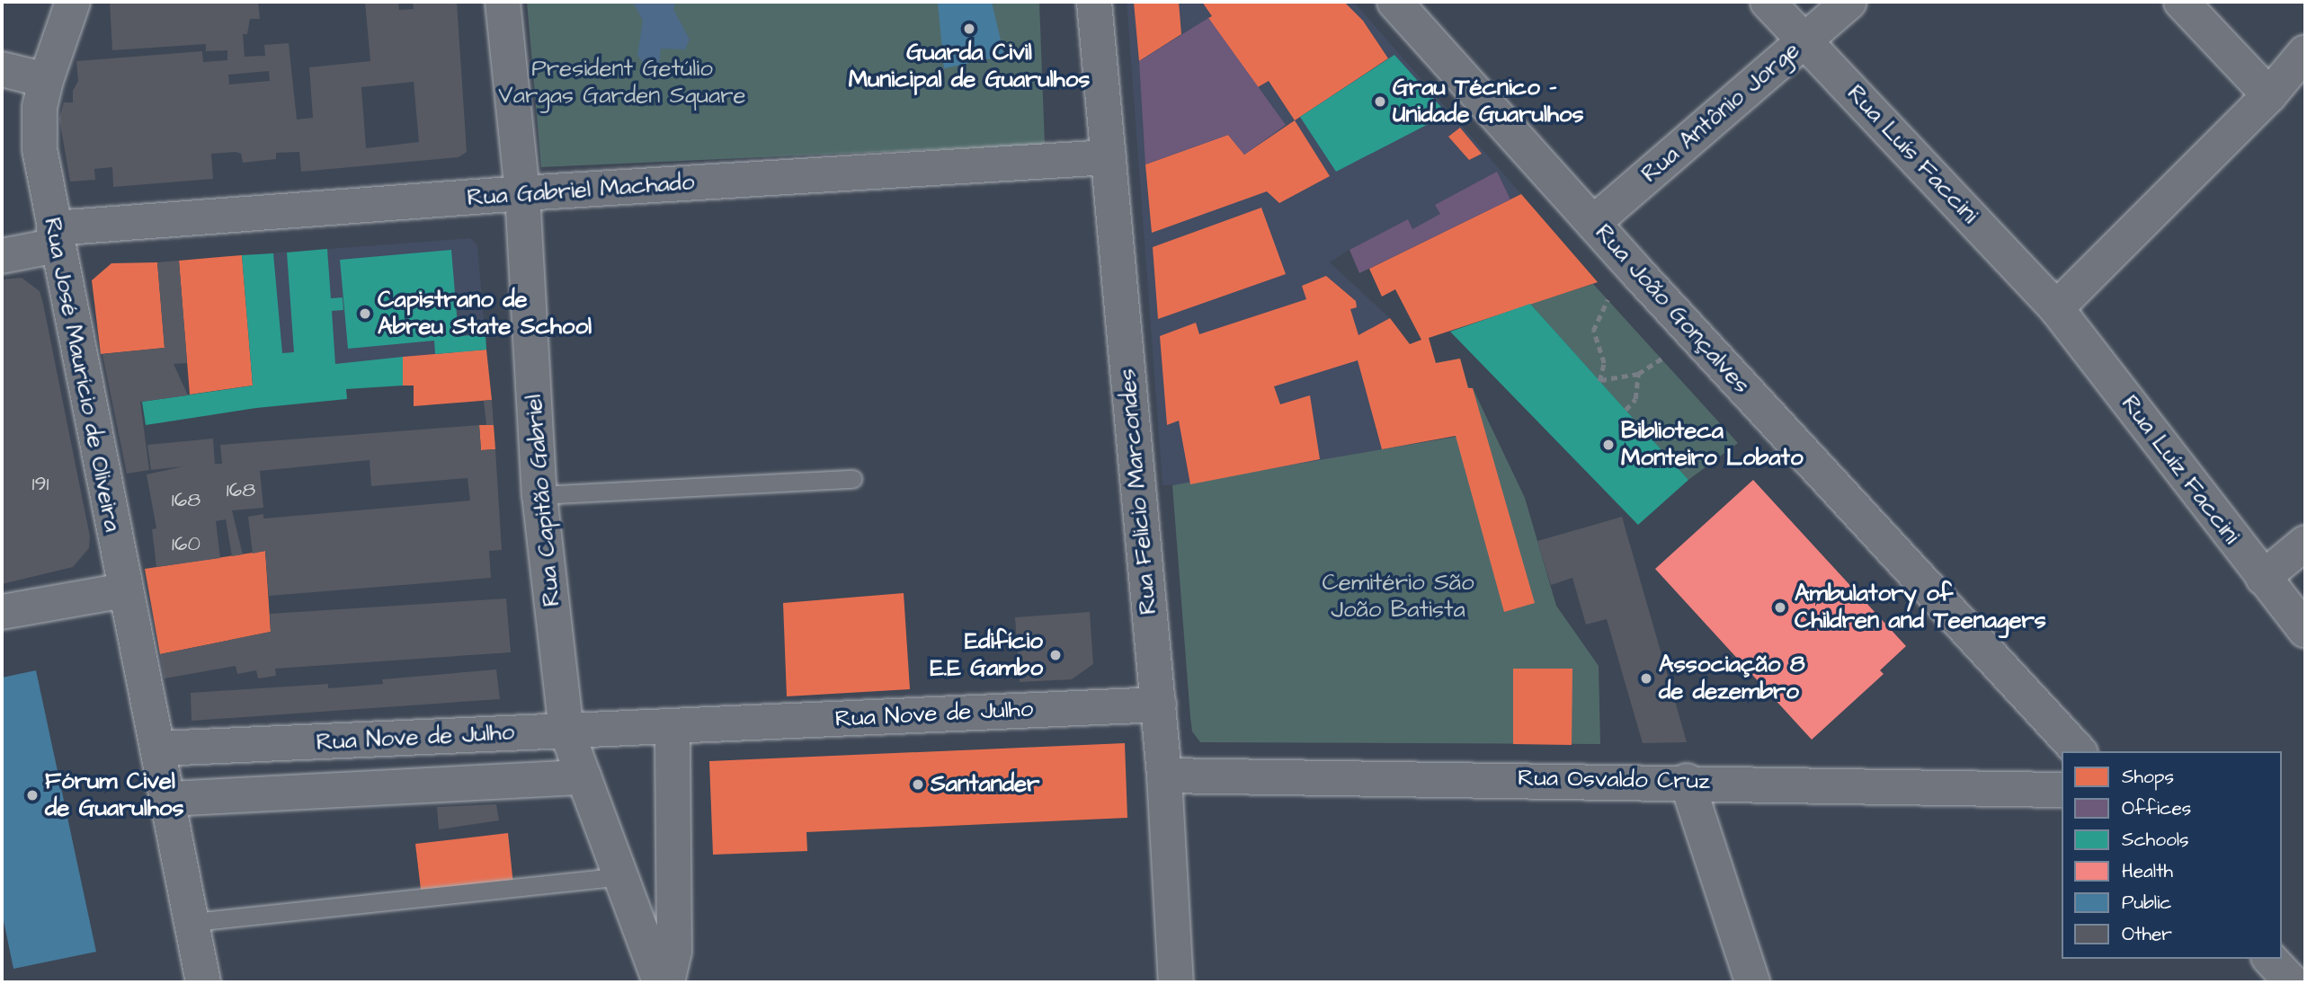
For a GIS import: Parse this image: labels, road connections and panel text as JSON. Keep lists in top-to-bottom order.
{
  "streets": {
    "street": [
      "Rua Antônio Jorge",
      "Rua Luís Faccini",
      "Rua Gabriel Machado",
      "Rua João Gonçalves",
      "Rua José Maurício de Oliveira",
      "Rua Luíz Faccini",
      "Rua Felicio Marcondes",
      "Rua Capitão Gabriel",
      "Rua Nove de Julho",
      "Rua Osvaldo Cruz"
    ]
  },
  "crossings": [
    ["Rua Antônio Jorge", "Rua Luís Faccini"],
    ["Rua Antônio Jorge", "Rua João Gonçalves"],
    ["Rua Luís Faccini", "Rua Luíz Faccini"],
    ["Rua Gabriel Machado", "Rua José Maurício de Oliveira"],
    ["Rua Gabriel Machado", "Rua Felicio Marcondes"],
    ["Rua Gabriel Machado", "Rua Capitão Gabriel"],
    ["Rua José Maurício de Oliveira", "Rua Nove de Julho"],
    ["Rua Felicio Marcondes", "Rua Nove de Julho"],
    ["Rua Felicio Marcondes", "Rua Osvaldo Cruz"],
    ["Rua Capitão Gabriel", "Rua Nove de Julho"]
  ],
  "parks": ["President Getúlio Vargas Garden Square", "Cemitério São João Batista"],
  "places": [
    "Guarda Civil Municipal de Guarulhos",
    "Grau Técnico - Unidade Guarulhos",
    "Capistrano de Abreu State School",
    "Biblioteca Monteiro Lobato",
    "Ambulatory of Children and Teenagers",
    "Edifício E.E Gambo",
    "Associação 8 de dezembro",
    "Santander",
    "Fórum Civel de Guarulhos"
  ],
  "house_numbers": [
    "191",
    "168",
    "168",
    "160"
  ],
  "legend": [
    "Shops",
    "Offices",
    "Schools",
    "Health",
    "Public",
    "Other"
  ]
}
